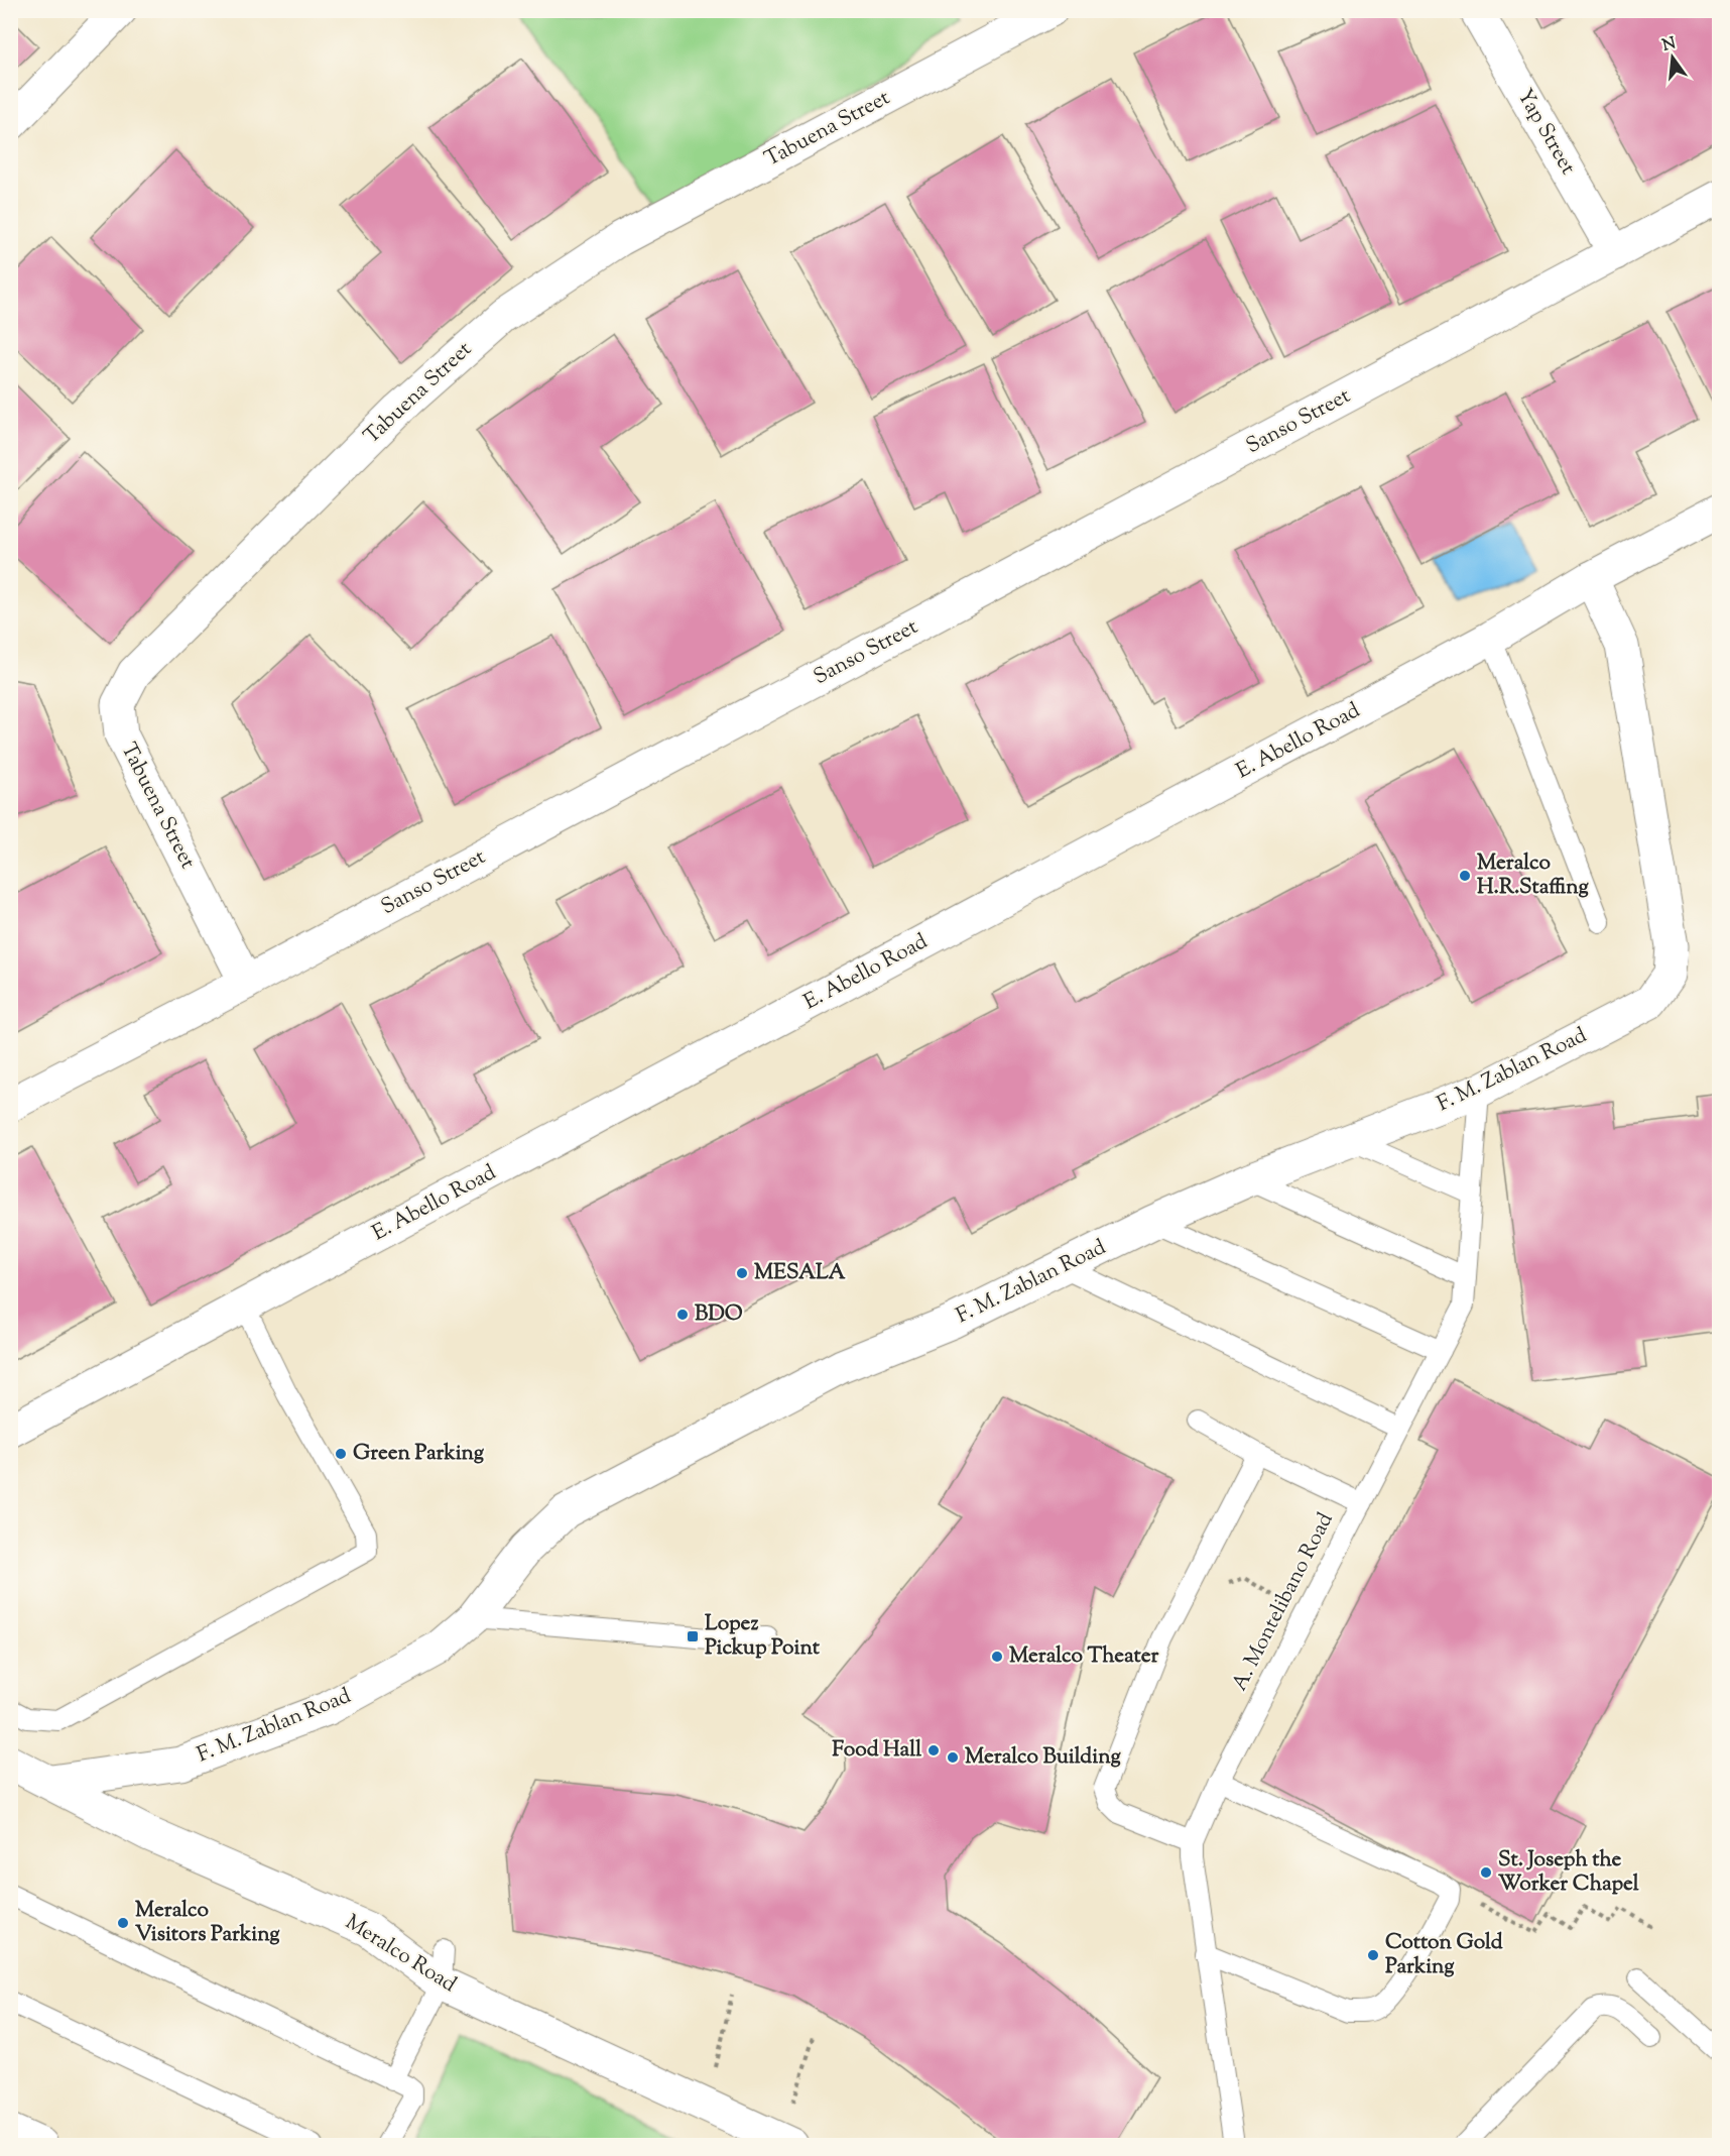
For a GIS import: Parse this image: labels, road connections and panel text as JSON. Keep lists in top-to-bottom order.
{
  "streets": {
    "street": [
      "Tabuena Street",
      "Yap Street",
      "Sanso Street",
      "E. Abello Road",
      "F. M. Zablan Road",
      "Meralco Road"
    ],
    "lane": ["A. Montelibano Road"]
  },
  "crossings": [
    ["Tabuena Street", "Sanso Street"],
    ["Yap Street", "Sanso Street"],
    ["E. Abello Road", "F. M. Zablan Road"],
    ["F. M. Zablan Road", "A. Montelibano Road"],
    ["F. M. Zablan Road", "Meralco Road"]
  ],
  "places": {
    "other": [
      "Meralco H.R.Staffing",
      "MESALA",
      "BDO",
      "Green Parking",
      "Meralco Theater",
      "Food Hall",
      "Meralco Building",
      "St. Joseph the Worker Chapel",
      "Meralco Visitors Parking",
      "Cotton Gold Parking"
    ],
    "transit": ["Lopez Pickup Point"]
  },
  "north": "top"
}
